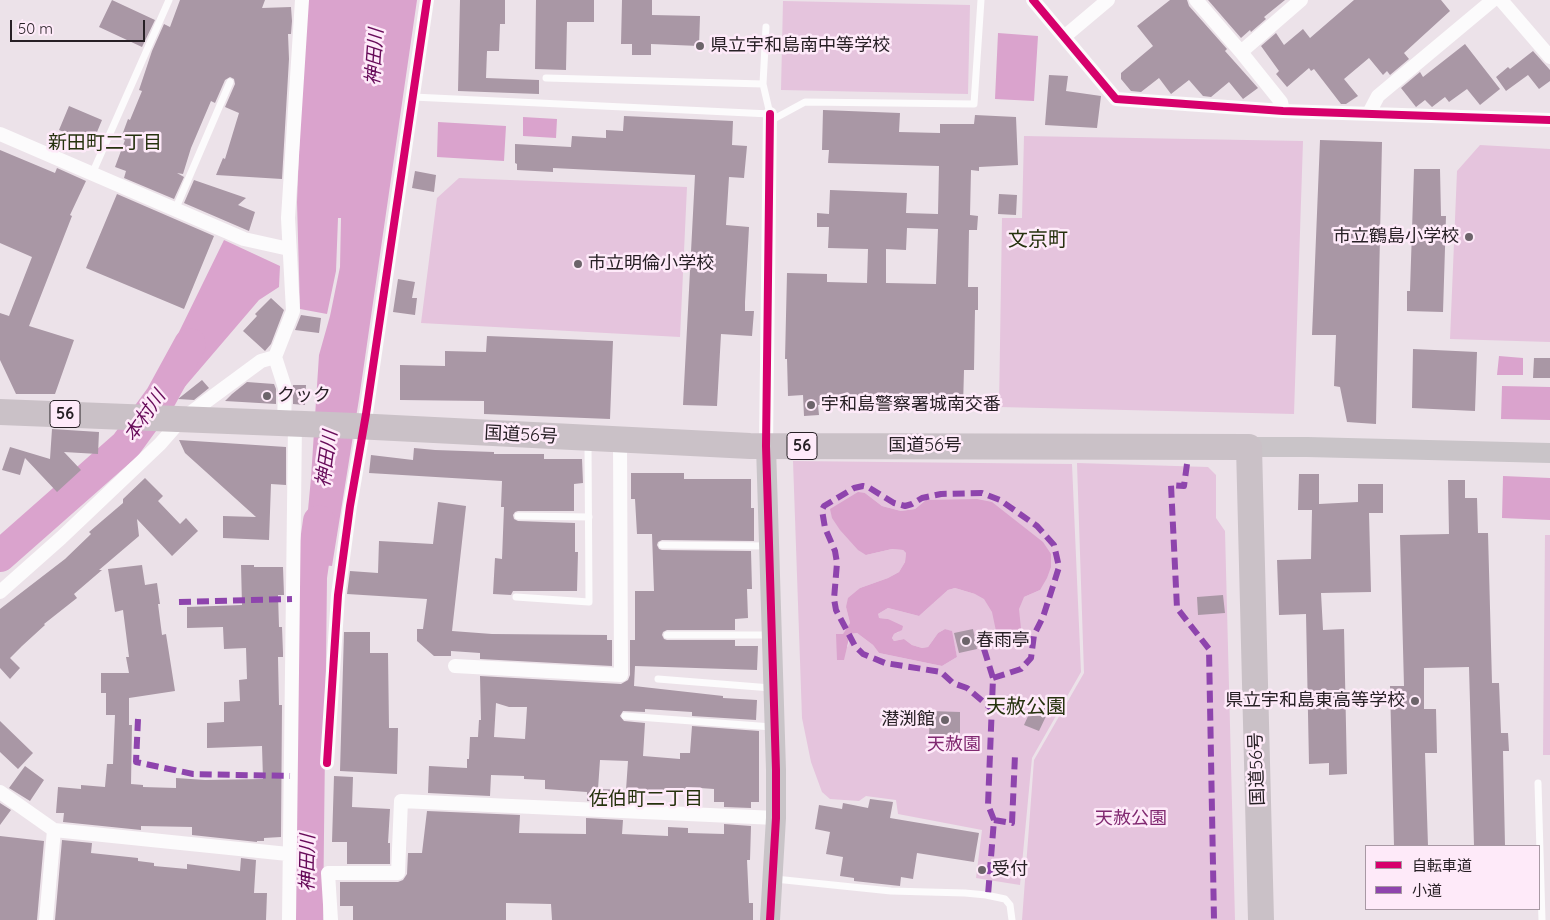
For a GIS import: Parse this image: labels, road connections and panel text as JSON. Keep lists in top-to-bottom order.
{
  "streets": {
    "highway": ["56", "国道56号"]
  },
  "districts": [
    "新田町二丁目",
    "文京町",
    "天赦公園",
    "佐伯町二丁目"
  ],
  "water": ["神田川", "本村川"],
  "parks": ["天赦園", "天赦公園"],
  "places": [
    "県立宇和島南中等学校",
    "市立鶴島小学校",
    "市立明倫小学校",
    "クック",
    "宇和島警察署城南交番",
    "春雨亭",
    "県立宇和島東高等学校",
    "潜渕館",
    "受付"
  ],
  "legend": ["自転車道", "小道"],
  "scale_bar": "50 m"
}
